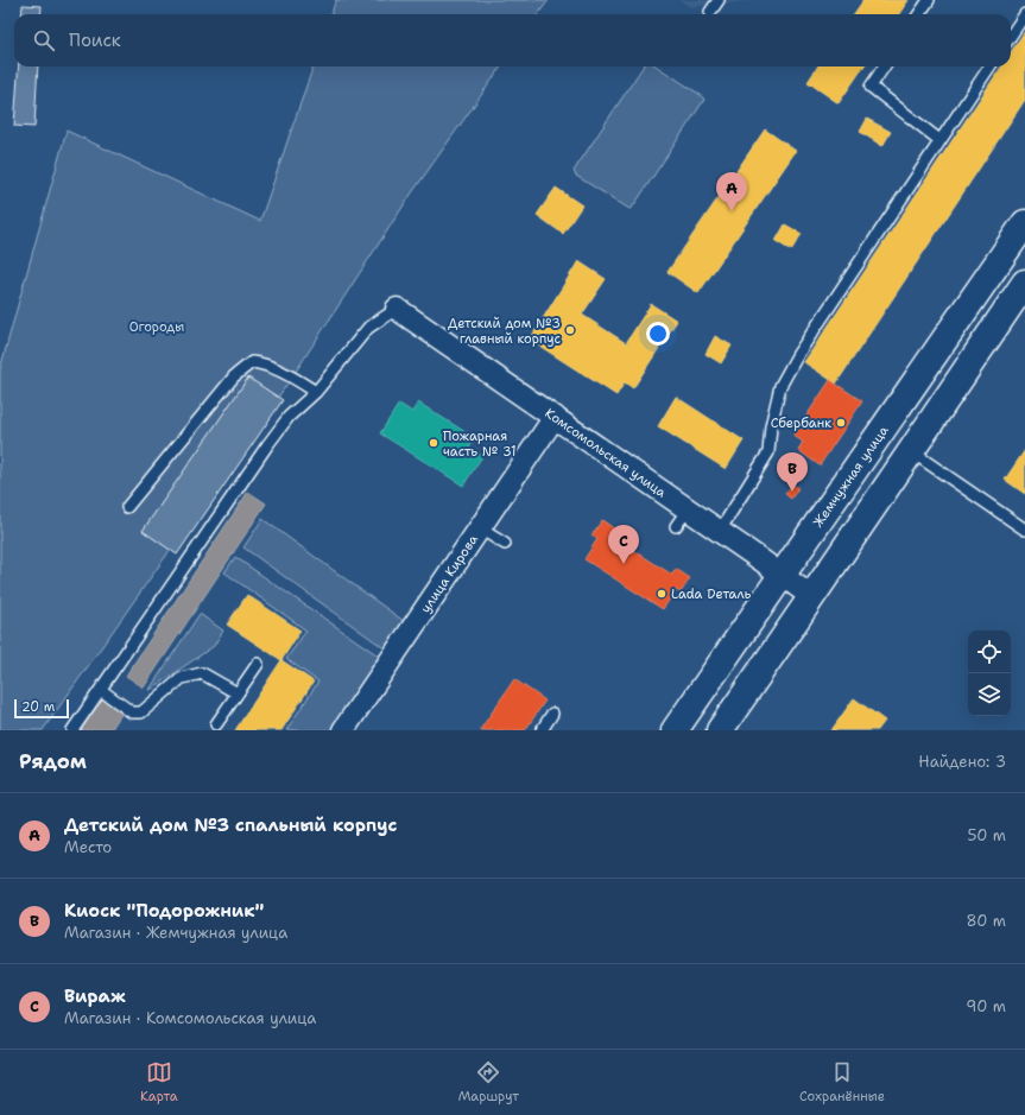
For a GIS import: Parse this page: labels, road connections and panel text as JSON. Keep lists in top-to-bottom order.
{
  "streets": {
    "main road": ["Жемчужная улица"],
    "street": ["Комсомольская улица", "улица Кирова"]
  },
  "crossings": [
    ["Комсомольская улица", "Жемчужная улица"],
    ["Комсомольская улица", "улица Кирова"]
  ],
  "parks": ["Огороды"],
  "places": [
    "Детский дом №3 главный корпус",
    "Сбербанк",
    "Пожарная часть № 31",
    "Lada Dеталь"
  ],
  "scale_bar": "20 m",
  "page": {
    "search": "Поиск",
    "pins": ["A", "B", "C"],
    "scale": "20 m",
    "heading": ["Рядом", "Найдено: 3"],
    "list": [
      {
        "mark": "A",
        "name": "Детский дом №3 спальный корпус",
        "note": "Место",
        "value": "50 m"
      },
      {
        "mark": "B",
        "name": "Киоск \"Подорожник\"",
        "note": "Магазин · Жемчужная улица",
        "value": "80 m"
      },
      {
        "mark": "C",
        "name": "Вираж",
        "note": "Магазин · Комсомольская улица",
        "value": "90 m"
      }
    ],
    "nav": ["Карта", "Маршрут", "Сохранённые"]
  }
}
